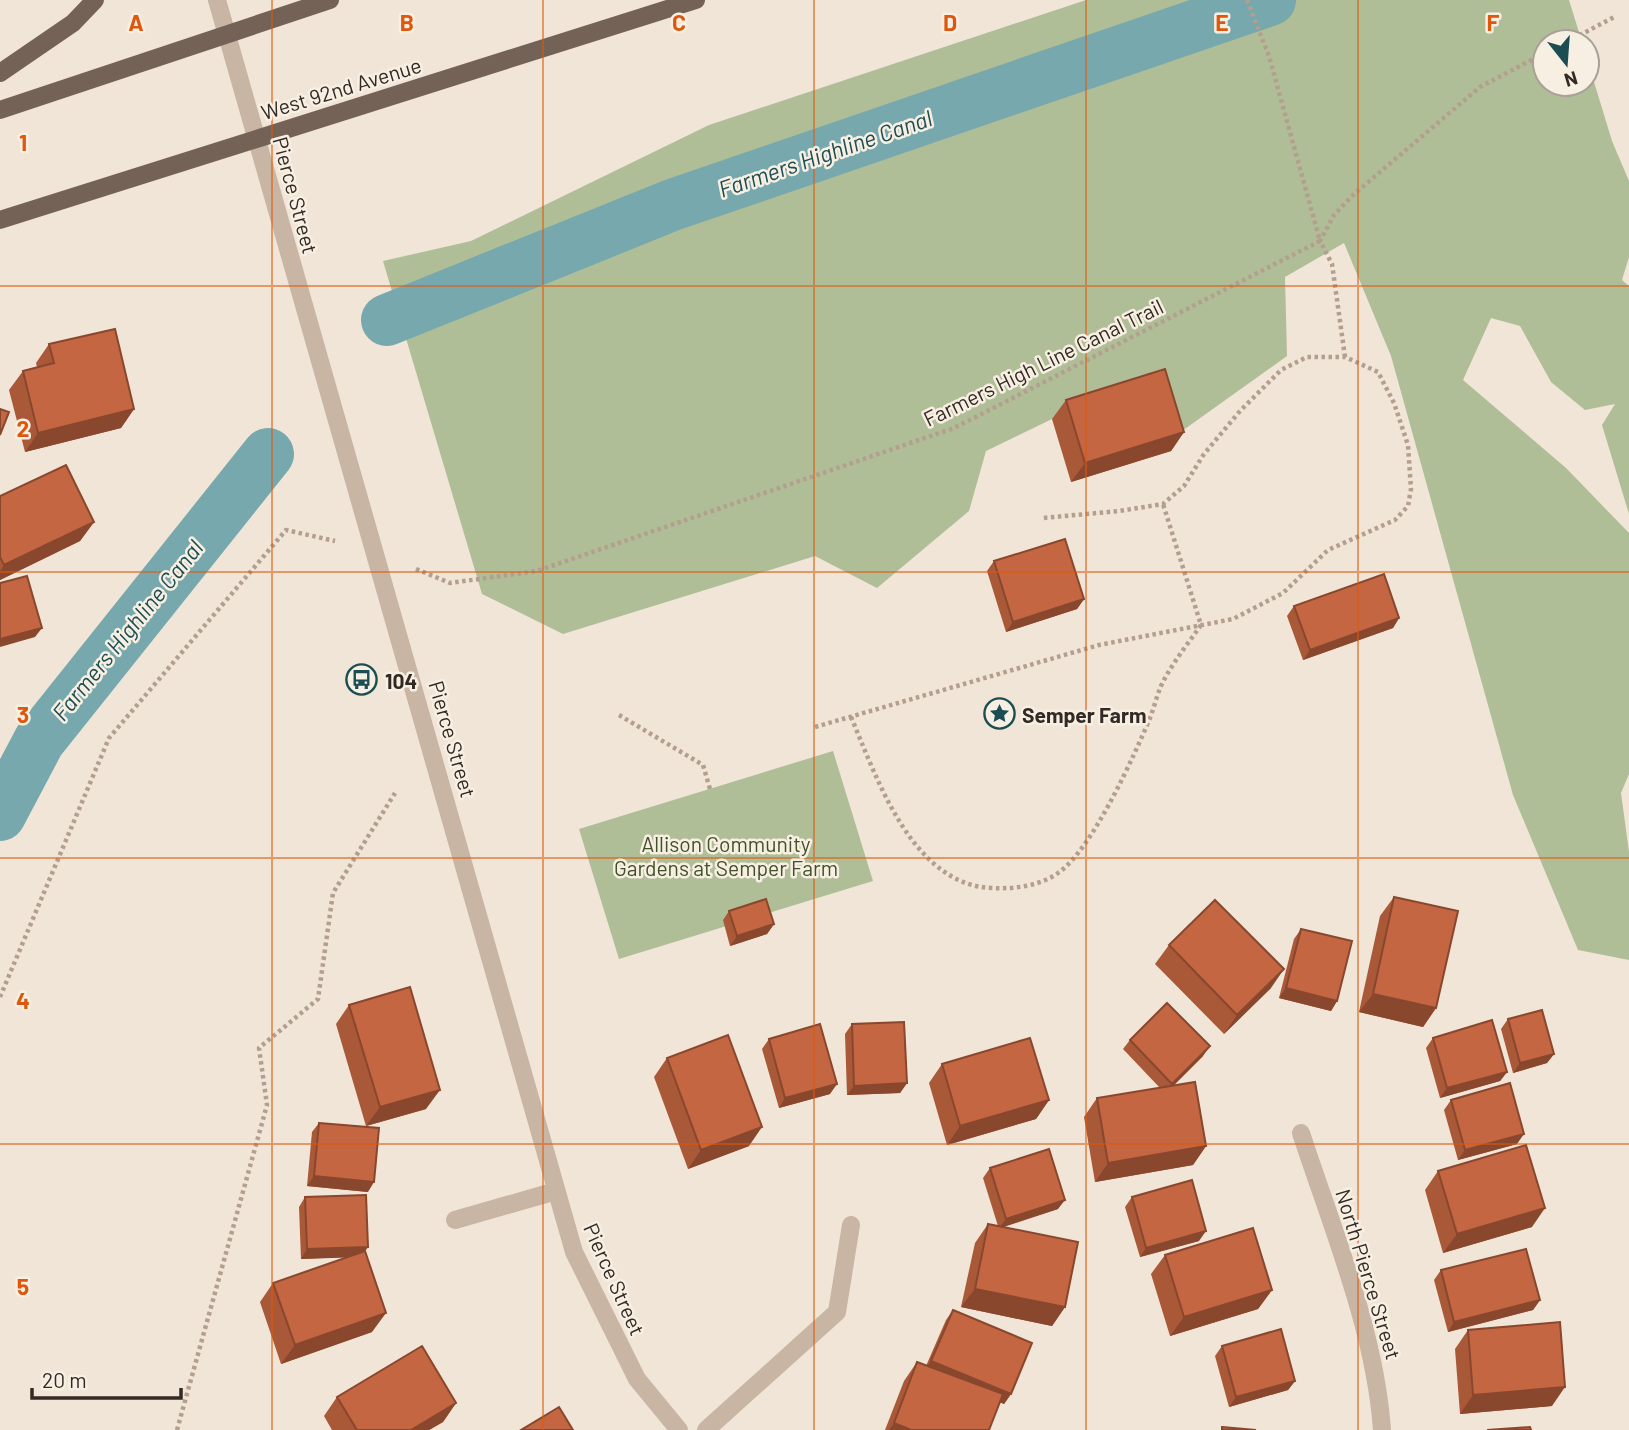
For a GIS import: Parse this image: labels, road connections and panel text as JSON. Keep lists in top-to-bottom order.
{
  "streets": {
    "main road": ["West 92nd Avenue"],
    "street": ["Pierce Street", "North Pierce Street"],
    "path": ["Farmers High Line Canal Trail"]
  },
  "crossings": [
    ["West 92nd Avenue", "Pierce Street"]
  ],
  "water": ["Farmers Highline Canal"],
  "parks": ["Allison Community Gardens at Semper Farm"],
  "places": {
    "bus stop": ["104"],
    "place": ["Semper Farm"]
  },
  "scale_bar": "20 m",
  "north": "bottom",
  "grid": {
    "columns": [
      "A",
      "B",
      "C",
      "D",
      "E",
      "F"
    ],
    "rows": [
      "1",
      "2",
      "3",
      "4",
      "5"
    ]
  }
}
